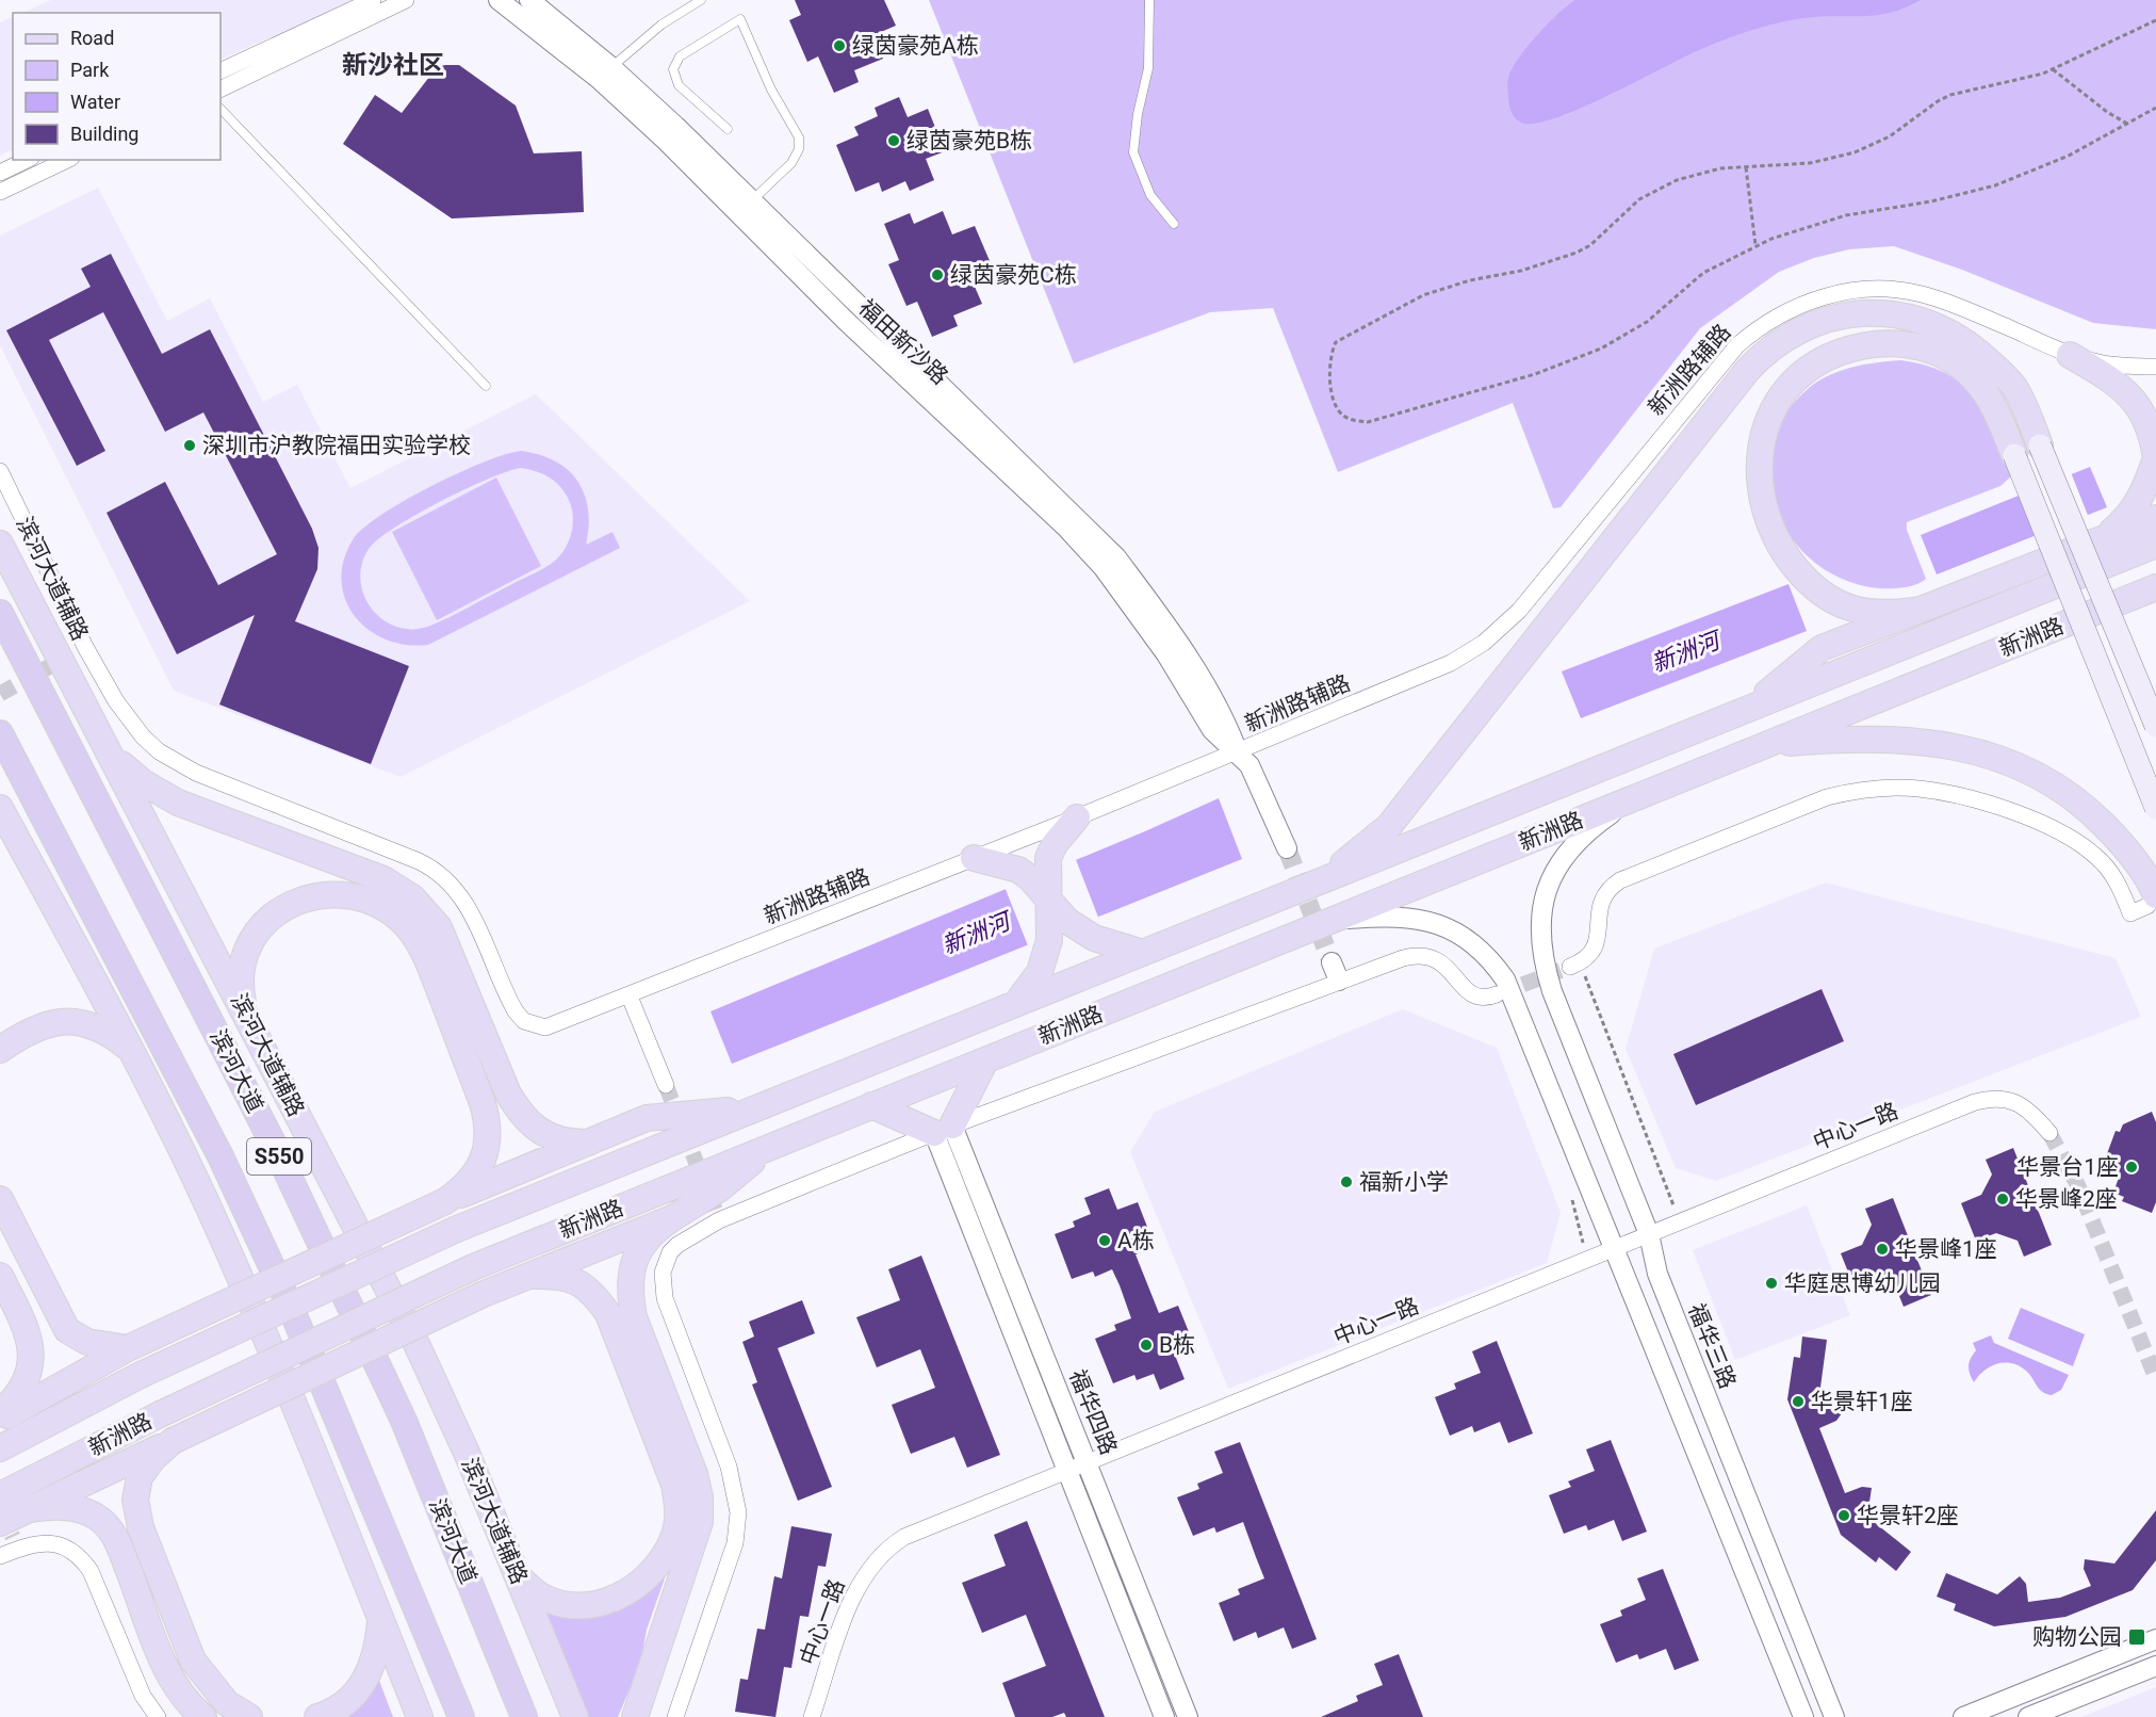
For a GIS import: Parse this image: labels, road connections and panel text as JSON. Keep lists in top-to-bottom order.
{
  "streets": {
    "highway": ["滨河大道", "S550"],
    "main road": ["滨河大道辅路", "新洲路"],
    "street": [
      "福田新沙路",
      "新洲路辅路",
      "中心一路",
      "福华三路",
      "福华四路"
    ]
  },
  "crossings": [
    ["福田新沙路", "新洲路辅路"],
    ["新洲路辅路", "滨河大道辅路"],
    ["新洲路", "福华三路"],
    ["中心一路", "福华三路"],
    ["中心一路", "福华四路"]
  ],
  "districts": ["新沙社区"],
  "water": ["新洲河"],
  "places": {
    "other": [
      "绿茵豪苑A栋",
      "绿茵豪苑B栋",
      "绿茵豪苑C栋",
      "深圳市沪教院福田实验学校",
      "华景台1座",
      "福新小学",
      "华景峰2座",
      "A栋",
      "华景峰1座",
      "华庭思博幼儿园",
      "B栋",
      "华景轩1座",
      "华景轩2座"
    ],
    "transit": ["购物公园"]
  },
  "legend": [
    "Road",
    "Park",
    "Water",
    "Building"
  ]
}
